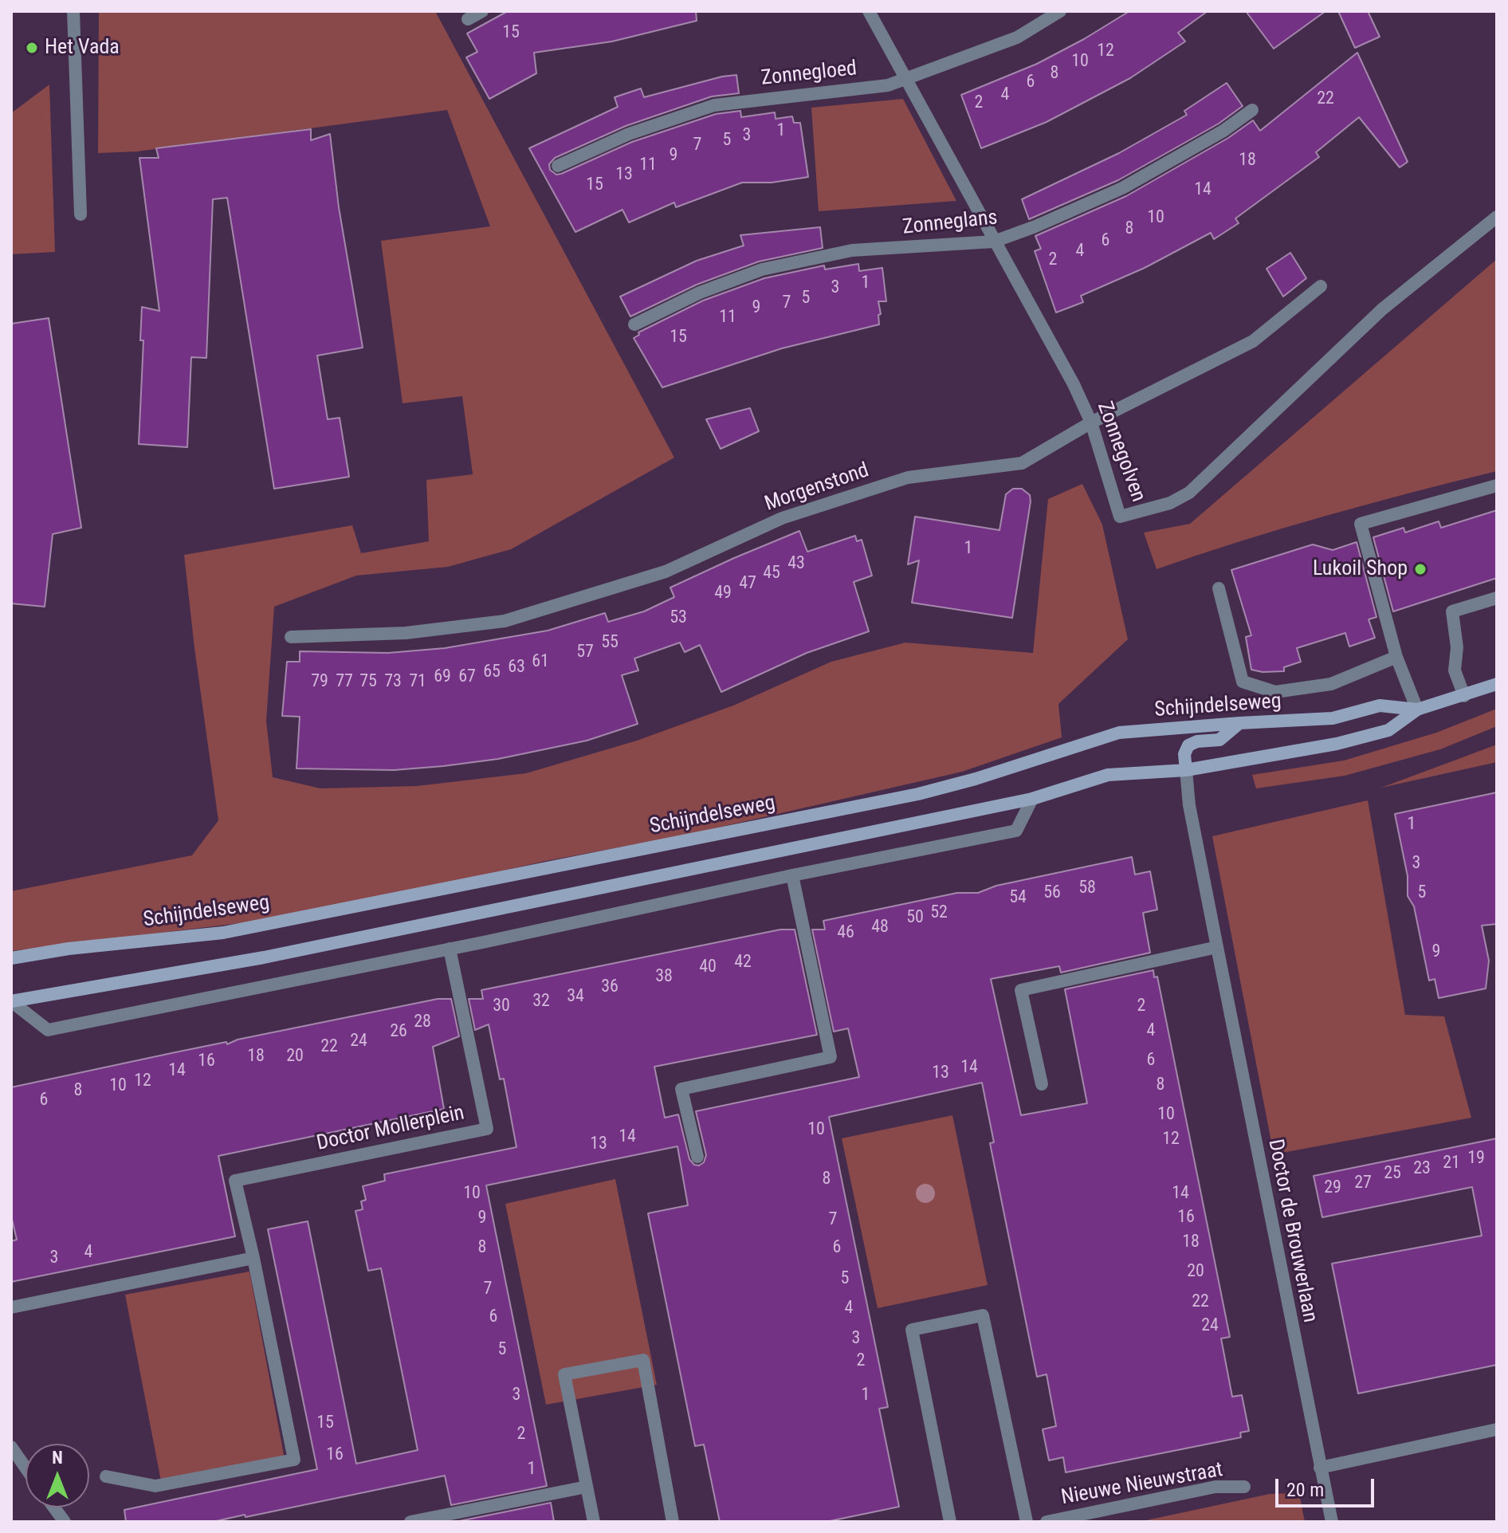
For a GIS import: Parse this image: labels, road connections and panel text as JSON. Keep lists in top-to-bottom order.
{
  "streets": {
    "main road": ["Schijndelseweg"],
    "street": [
      "Zonnegloed",
      "Zonneglans",
      "Zonnegolven",
      "Morgenstond",
      "Doctor Mollerplein",
      "Doctor de Brouwerlaan",
      "Nieuwe Nieuwstraat"
    ]
  },
  "crossings": [
    ["Zonnegloed", "Zonnegolven"],
    ["Zonneglans", "Zonnegolven"],
    ["Zonnegolven", "Morgenstond"],
    ["Schijndelseweg", "Doctor Mollerplein"],
    ["Schijndelseweg", "Doctor de Brouwerlaan"]
  ],
  "places": ["Het Vada", "Lukoil Shop"],
  "house_numbers": [
    "15",
    "12",
    "10",
    "8",
    "6",
    "4",
    "22",
    "2",
    "1",
    "3",
    "5",
    "7",
    "9",
    "18",
    "11",
    "13",
    "15",
    "14",
    "10",
    "8",
    "6",
    "4",
    "2",
    "1",
    "3",
    "5",
    "7",
    "9",
    "11",
    "15",
    "1",
    "43",
    "45",
    "47",
    "49",
    "53",
    "55",
    "57",
    "61",
    "63",
    "65",
    "69",
    "67",
    "79",
    "77",
    "75",
    "73",
    "71",
    "1",
    "3",
    "58",
    "56",
    "5",
    "54",
    "52",
    "50",
    "48",
    "46",
    "9",
    "42",
    "40",
    "38",
    "36",
    "34",
    "32",
    "30",
    "2",
    "28",
    "4",
    "26",
    "24",
    "22",
    "18",
    "20",
    "6",
    "16",
    "14",
    "14",
    "13",
    "12",
    "8",
    "10",
    "8",
    "6",
    "10",
    "10",
    "14",
    "12",
    "13",
    "19",
    "21",
    "23",
    "25",
    "8",
    "27",
    "29",
    "10",
    "14",
    "16",
    "9",
    "7",
    "18",
    "8",
    "6",
    "4",
    "3",
    "20",
    "5",
    "7",
    "22",
    "4",
    "6",
    "24",
    "3",
    "5",
    "2",
    "3",
    "1",
    "15",
    "2",
    "16",
    "1"
  ],
  "scale_bar": "20 m",
  "north": "top"
}
